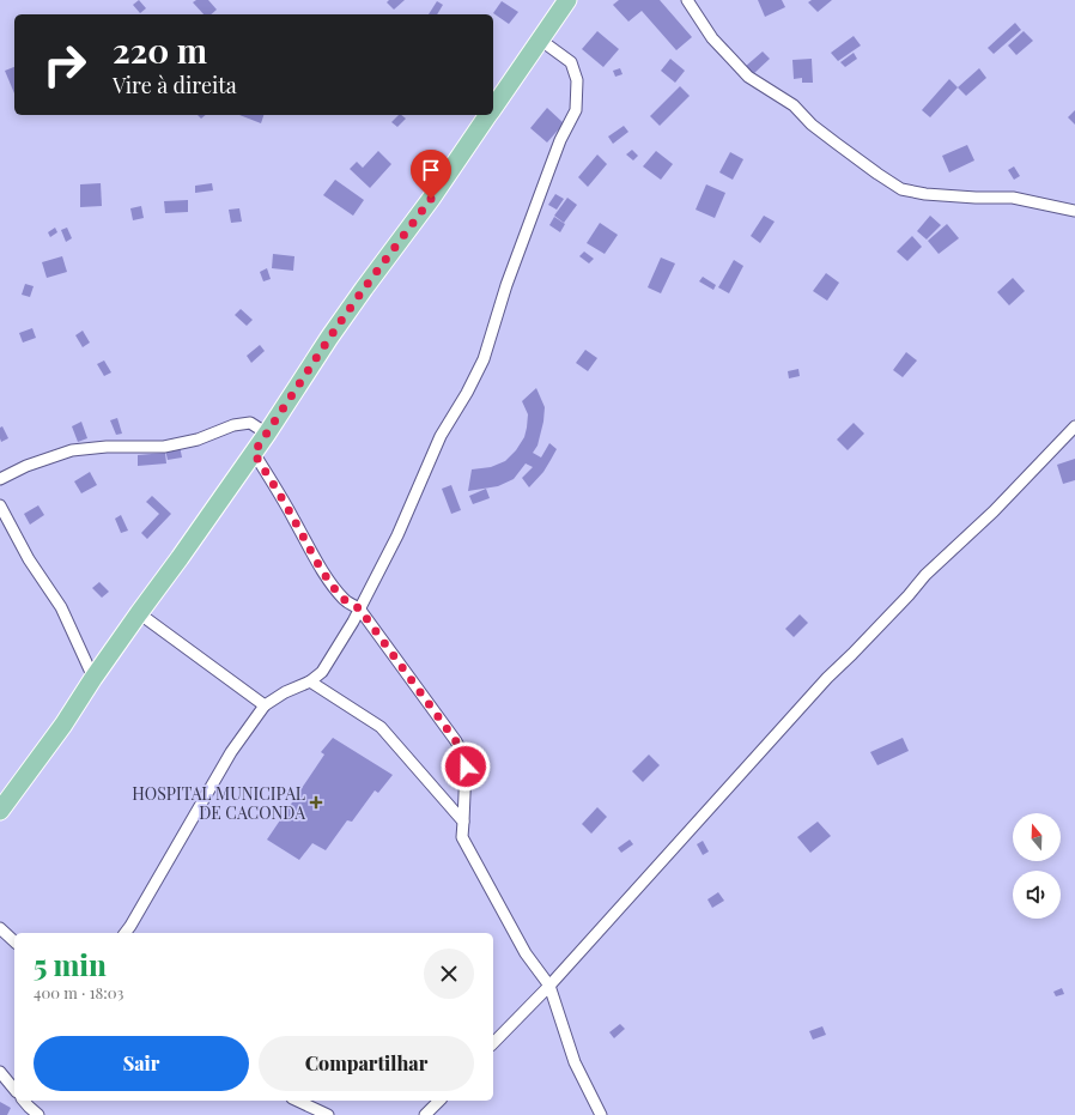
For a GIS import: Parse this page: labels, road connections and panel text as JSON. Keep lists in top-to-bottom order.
{
  "places": {
    "health": ["HOSPITAL MUNICIPAL DE CACONDA"]
  },
  "north": "top",
  "page": {
    "turn": ["220 m", "Vire à direita"],
    "heading": ["5 min", "400 m · 18:03"],
    "buttons": ["Sair", "Compartilhar"]
  }
}
